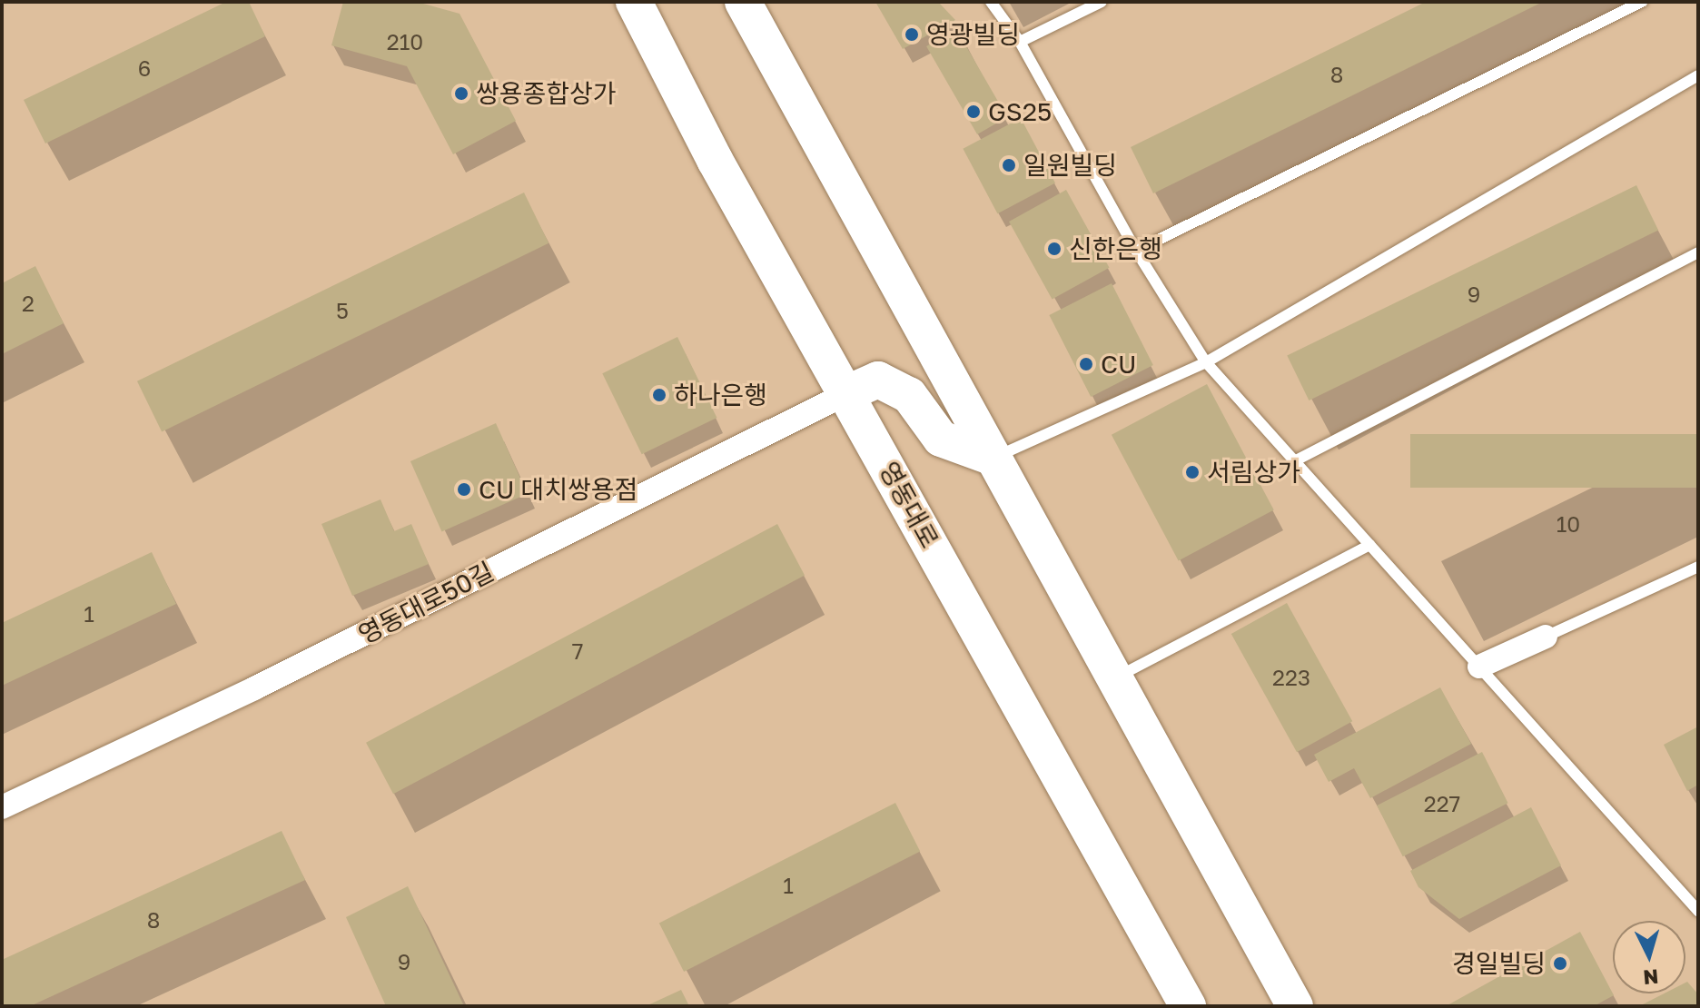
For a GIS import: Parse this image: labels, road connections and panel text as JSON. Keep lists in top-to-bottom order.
{
  "streets": {
    "main road": ["영동대로"],
    "street": ["영동대로50길"]
  },
  "crossings": [
    ["영동대로", "영동대로50길"]
  ],
  "places": [
    "영광빌딩",
    "쌍용종합상가",
    "GS25",
    "일원빌딩",
    "신한은행",
    "CU",
    "하나은행",
    "서림상가",
    "CU 대치쌍용점",
    "경일빌딩"
  ],
  "house_numbers": [
    "210",
    "6",
    "8",
    "9",
    "2",
    "5",
    "10",
    "1",
    "7",
    "223",
    "227",
    "1",
    "8",
    "9"
  ],
  "north": "bottom"
}
